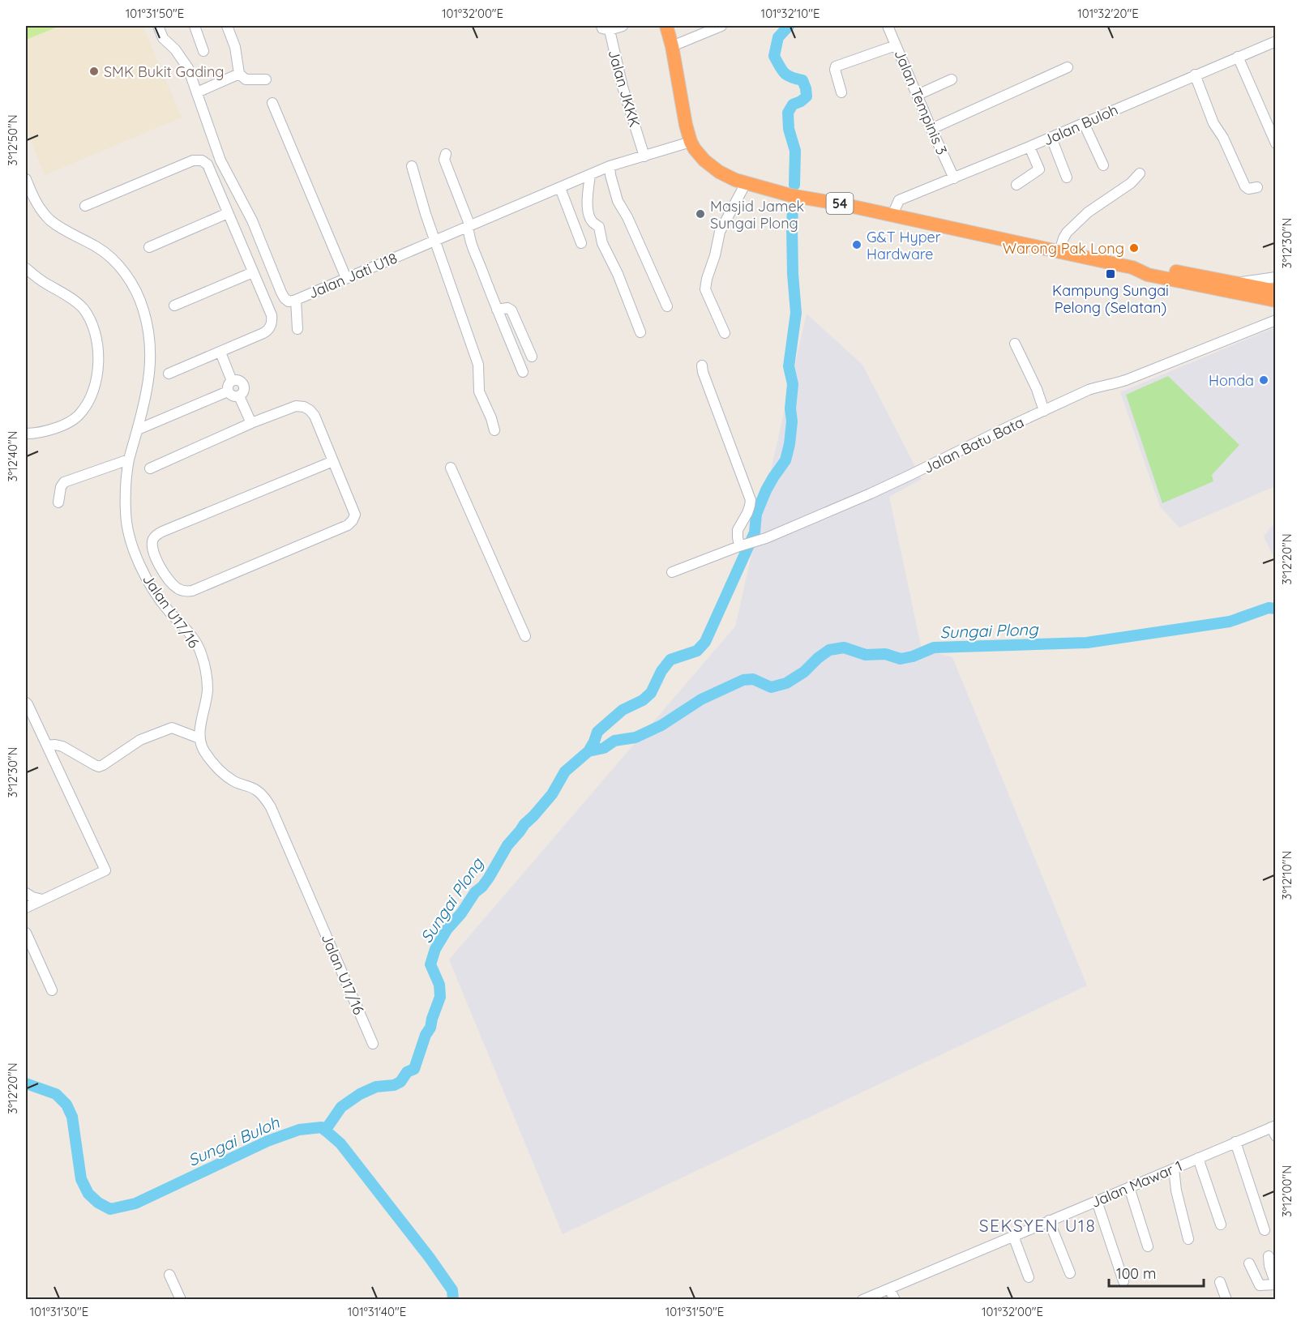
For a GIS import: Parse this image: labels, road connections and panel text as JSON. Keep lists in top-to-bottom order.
{
  "streets": {
    "highway": ["54"],
    "street": [
      "Jalan JKKK",
      "Jalan Tempinis 3",
      "Jalan Buloh",
      "Jalan Jati U18",
      "Jalan Batu Bata",
      "Jalan U17/16",
      "Jalan Mawar 1"
    ]
  },
  "crossings": [
    ["Jalan JKKK", "Jalan Jati U18"],
    ["Jalan Tempinis 3", "Jalan Buloh"],
    ["Jalan Buloh", "54"],
    ["54", "Jalan Jati U18"]
  ],
  "districts": ["SEKSYEN U18"],
  "water": ["Sungai Plong", "Sungai Buloh"],
  "places": {
    "other": [
      "SMK Bukit Gading",
      "Masjid Jamek Sungai Plong",
      "G&T Hyper Hardware",
      "Warong Pak Long",
      "Honda"
    ],
    "transit": ["Kampung Sungai Pelong (Selatan)"]
  },
  "scale_bar": "100 m",
  "coordinates": [
    "101°31'50\"E",
    "101°32'00\"E",
    "101°32'10\"E",
    "101°32'20\"E",
    "3°12'50\"N",
    "3°12'30\"N",
    "3°12'40\"N",
    "3°12'20\"N",
    "3°12'10\"N",
    "3°12'00\"N",
    "101°31'30\"E",
    "101°31'40\"E"
  ]
}
